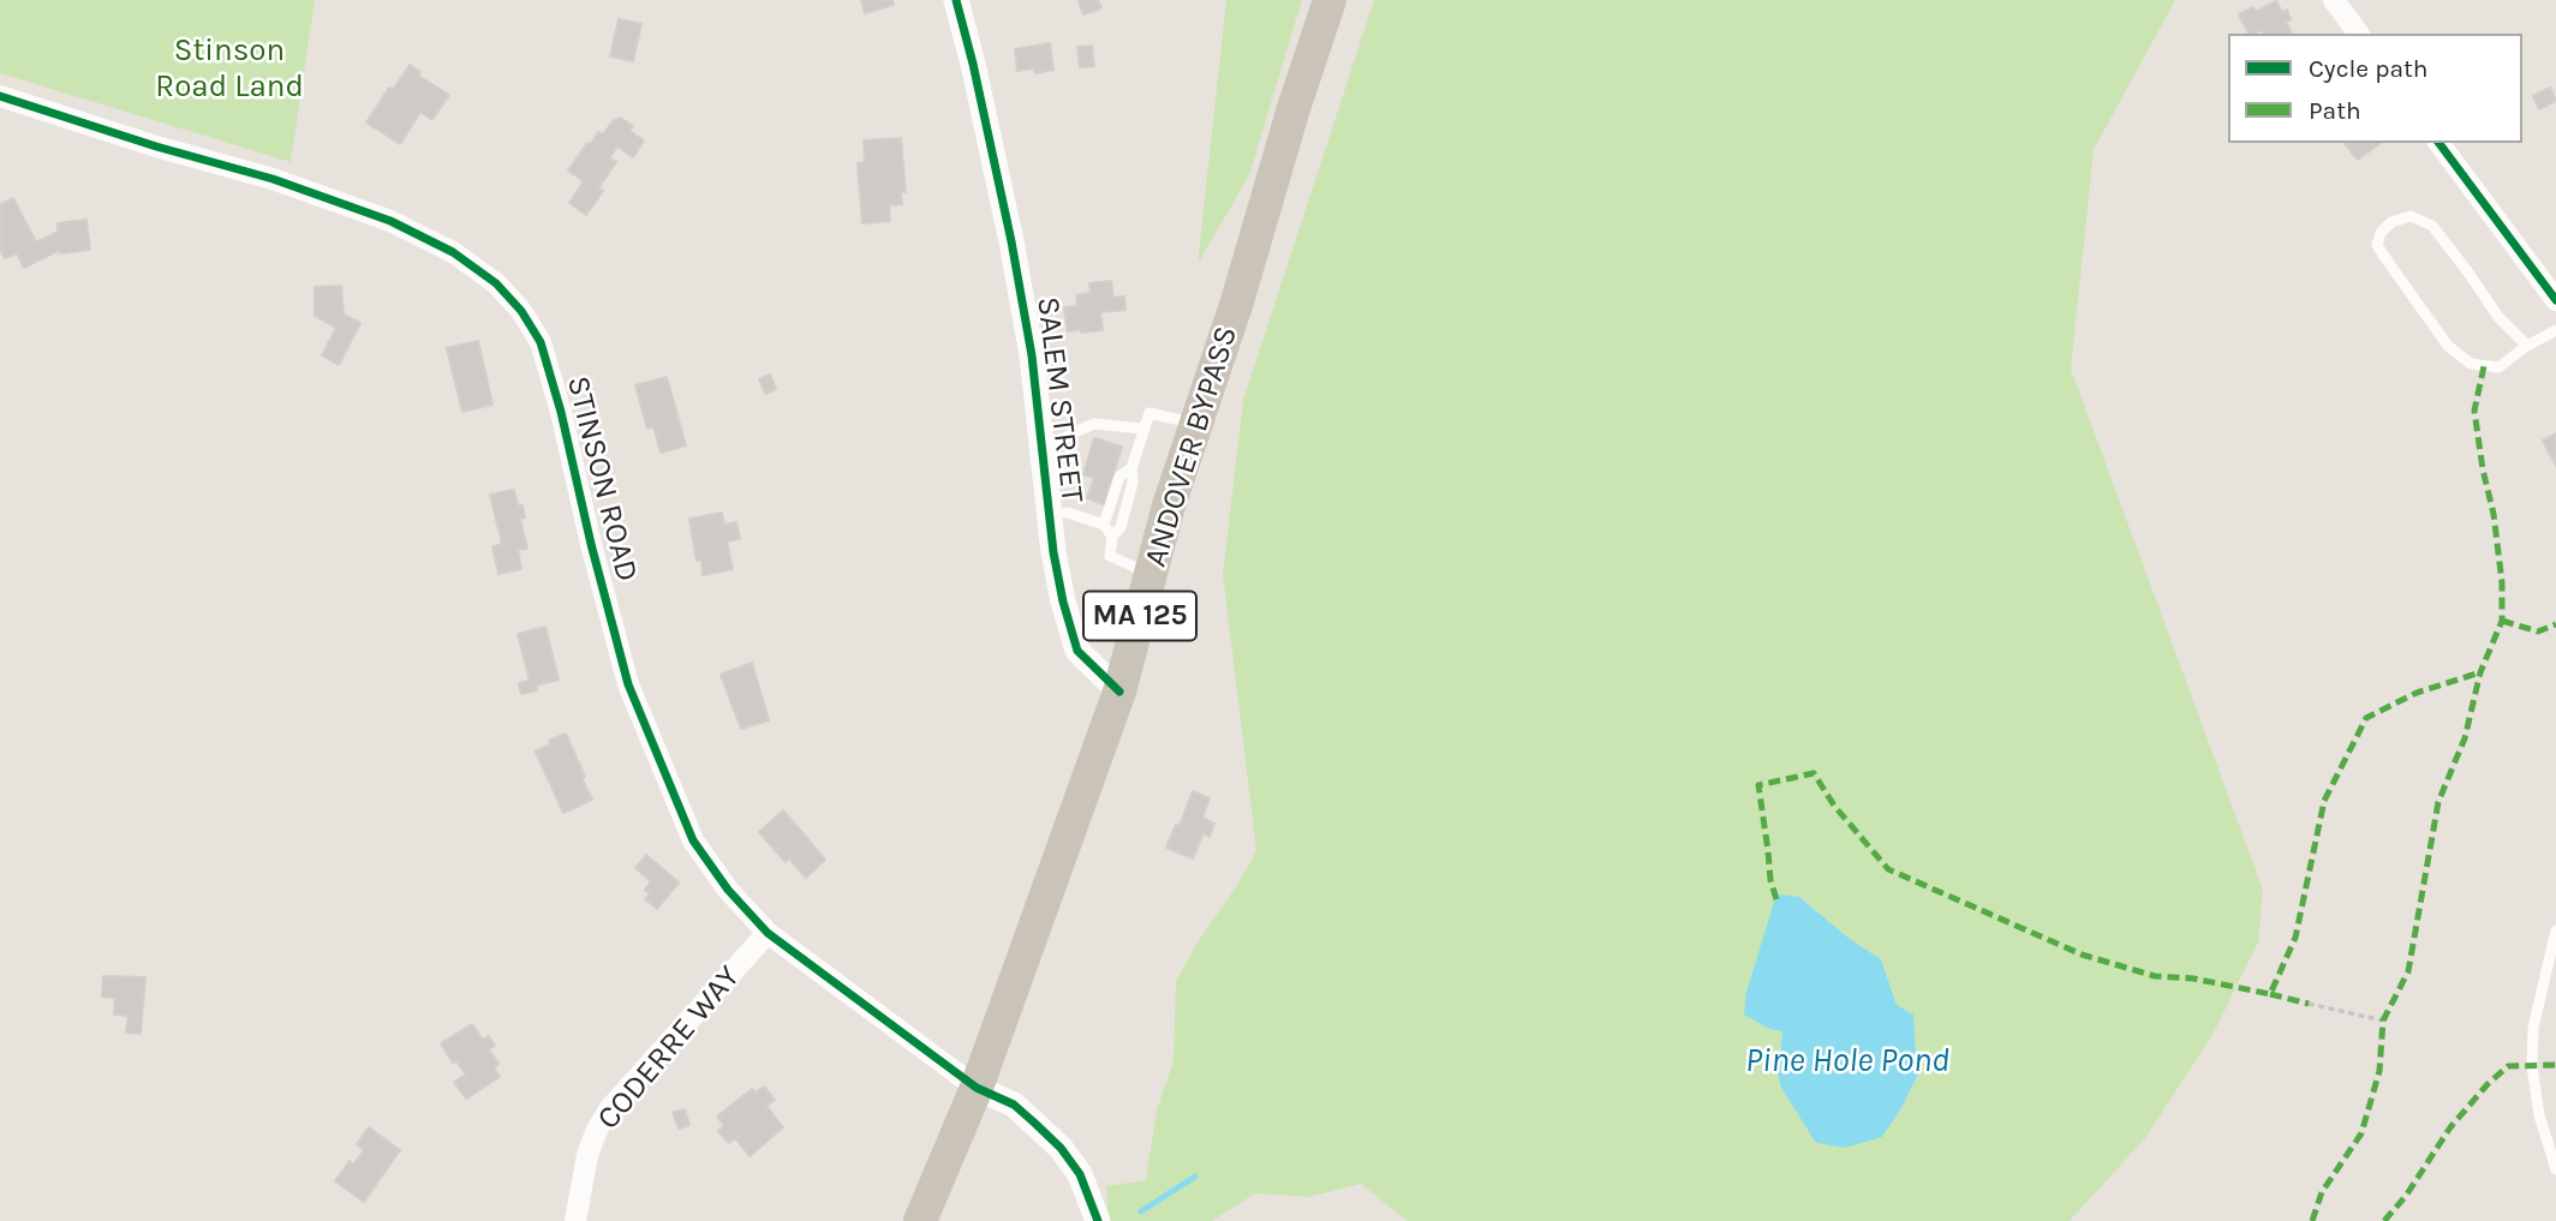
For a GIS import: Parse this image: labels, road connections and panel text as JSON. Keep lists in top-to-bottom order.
{
  "streets": {
    "main road": ["ANDOVER BYPASS", "MA 125"],
    "street": ["SALEM STREET", "STINSON ROAD", "CODERRE WAY"]
  },
  "crossings": [
    ["SALEM STREET", "ANDOVER BYPASS"],
    ["ANDOVER BYPASS", "STINSON ROAD"],
    ["STINSON ROAD", "CODERRE WAY"]
  ],
  "water": ["Pine Hole Pond"],
  "parks": ["Stinson Road Land"],
  "legend": ["Cycle path", "Path"]
}
